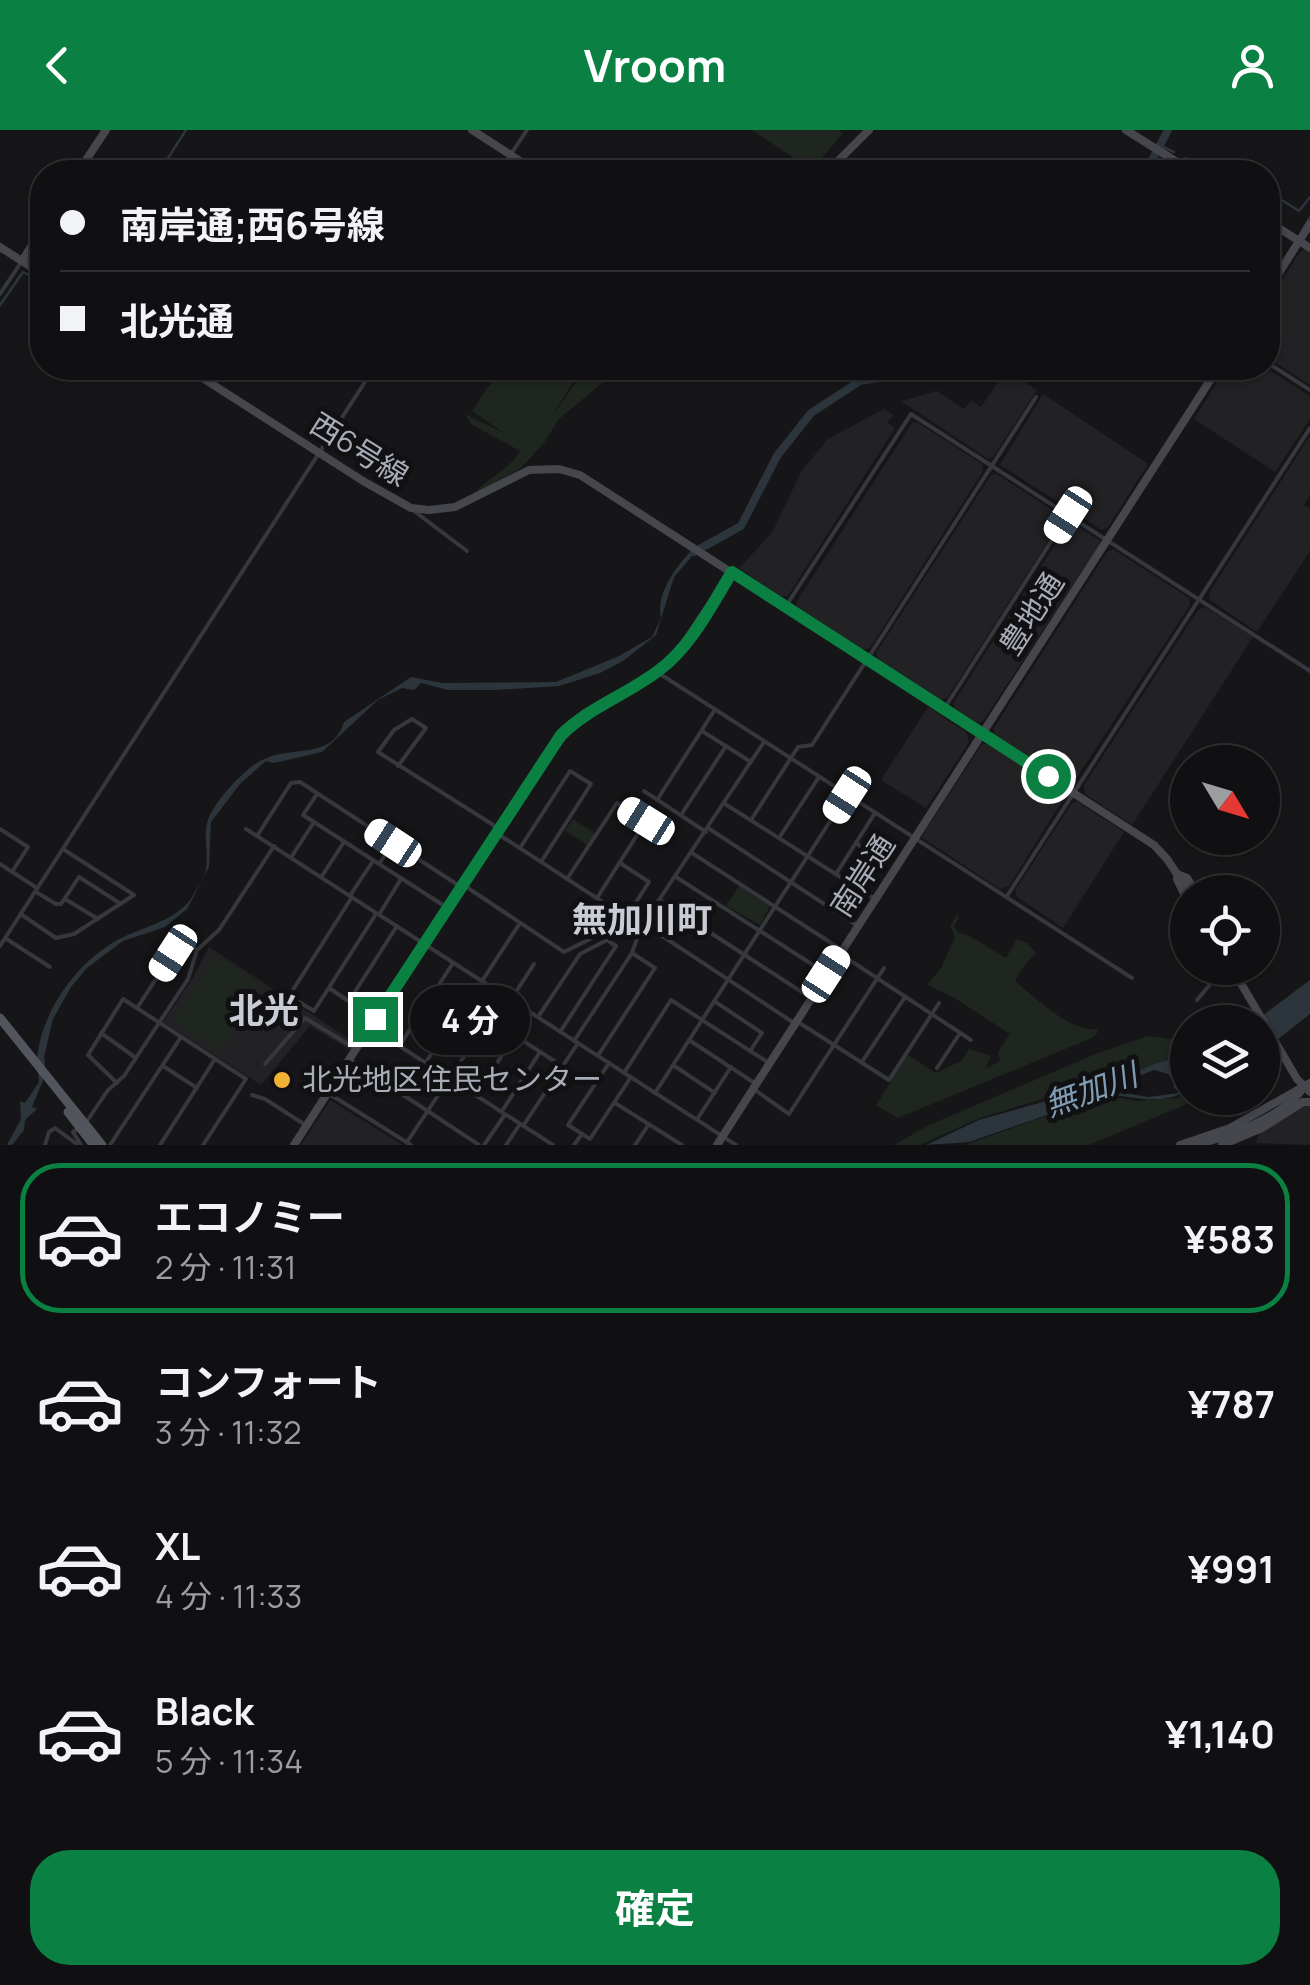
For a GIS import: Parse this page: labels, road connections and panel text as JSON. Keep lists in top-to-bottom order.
{
  "streets": {
    "street": ["西6号線", "豊地通", "南岸通"]
  },
  "crossings": [
    ["西6号線", "豊地通"],
    ["西6号線", "南岸通"],
    ["豊地通", "南岸通"]
  ],
  "districts": ["無加川町", "北光"],
  "water": ["無加川"],
  "places": ["北光地区住民センター"],
  "north": "bottom right",
  "page": {
    "header": "Vroom",
    "banner": ["南岸通;西6号線", "北光通"],
    "bubble": "4 分",
    "list": [
      {
        "name": "エコノミー",
        "note": "2 分 · 11:31",
        "value": "¥583"
      },
      {
        "name": "コンフォート",
        "note": "3 分 · 11:32",
        "value": "¥787"
      },
      {
        "name": "XL",
        "note": "4 分 · 11:33",
        "value": "¥991"
      },
      {
        "name": "Black",
        "note": "5 分 · 11:34",
        "value": "¥1,140"
      }
    ],
    "buttons": "確定"
  }
}
